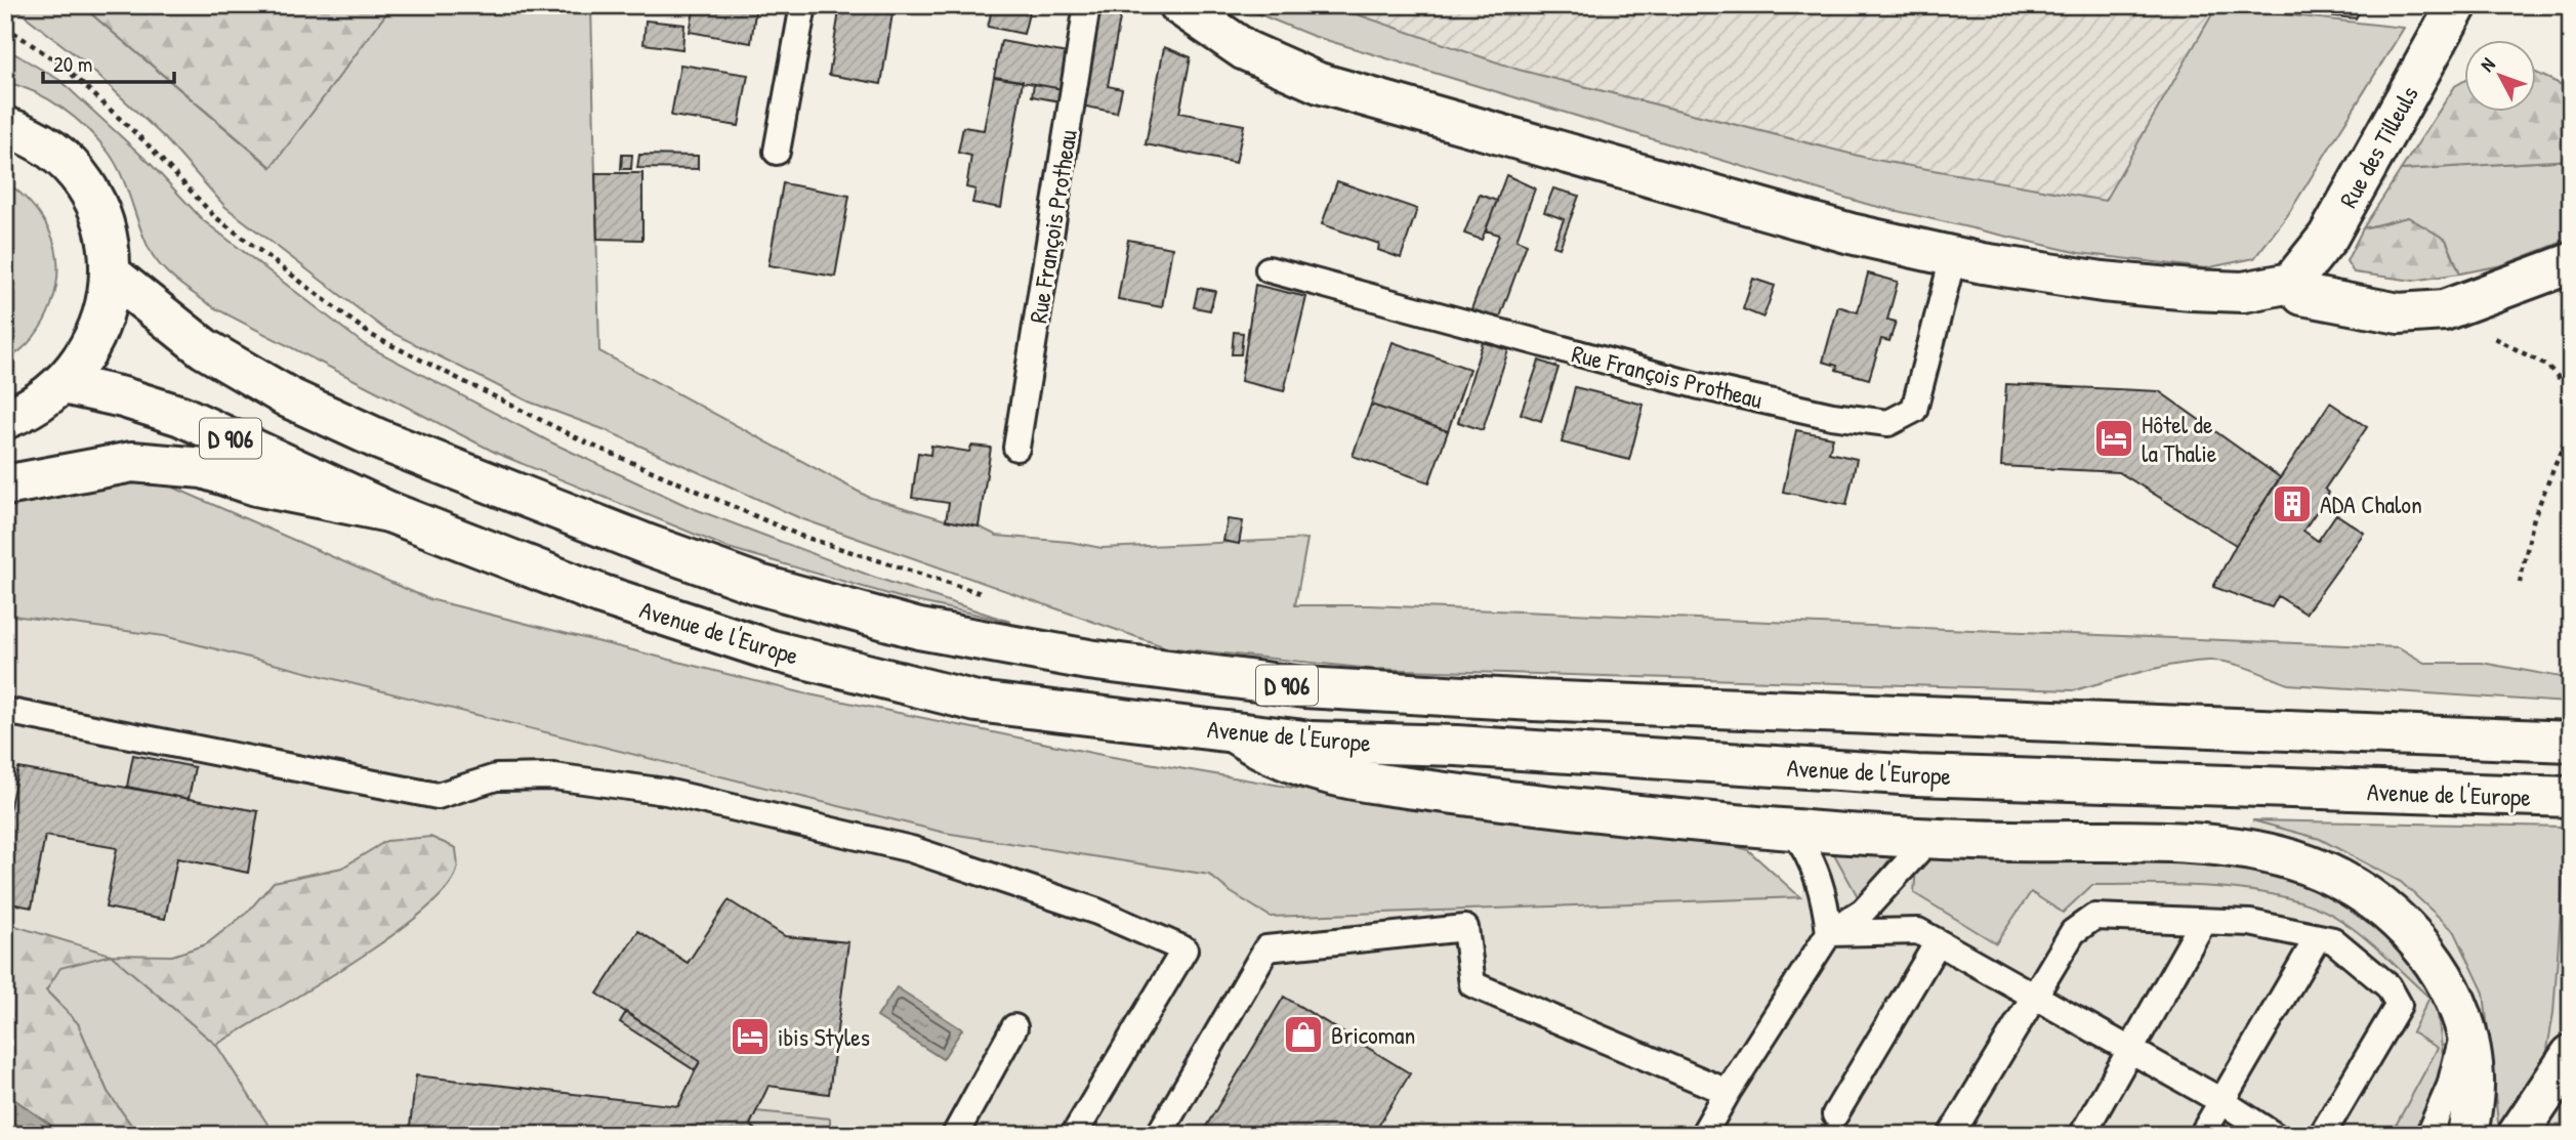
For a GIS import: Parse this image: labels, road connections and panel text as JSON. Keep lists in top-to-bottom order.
{
  "streets": {
    "main road": ["Rue des Tilleuls", "D 906", "Avenue de l'Europe"],
    "lane": ["Rue François Protheau"]
  },
  "places": {
    "hotel": ["Hôtel de la Thalie", "ibis Styles"],
    "building": ["ADA Chalon"],
    "shop": ["Bricoman"]
  },
  "scale_bar": "20 m",
  "north": "top left"
}
